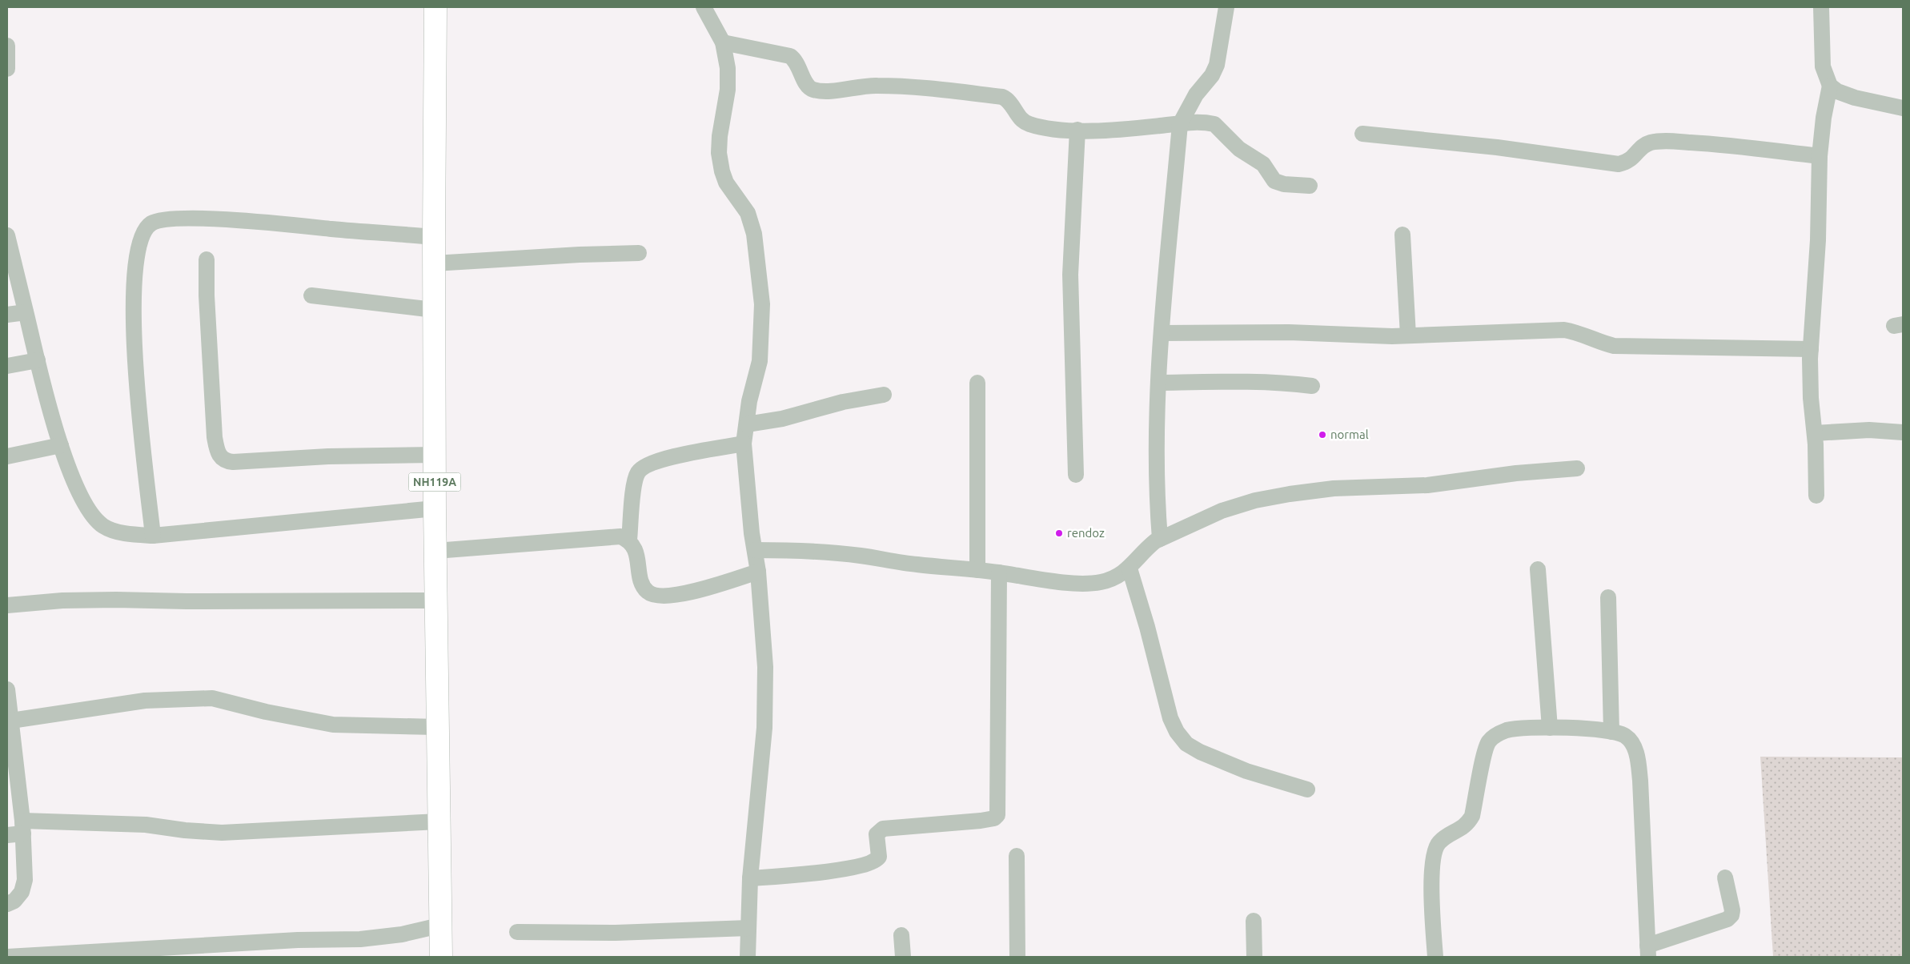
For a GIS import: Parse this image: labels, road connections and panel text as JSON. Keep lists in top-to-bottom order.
{
  "streets": {
    "highway": ["NH119A"]
  },
  "places": ["normal", "rendoz"]
}
